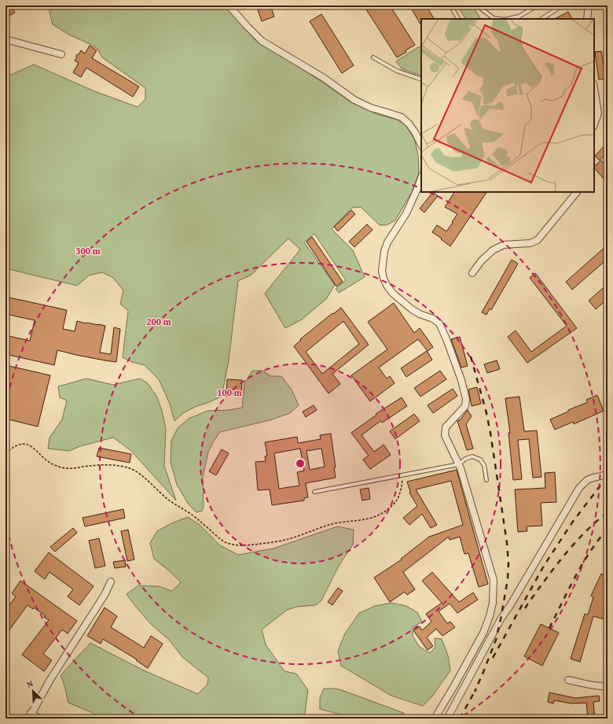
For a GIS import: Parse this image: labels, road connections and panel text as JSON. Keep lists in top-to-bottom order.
{
  "north": "top left",
  "rings": ["300 m", "200 m", "100 m"]
}
